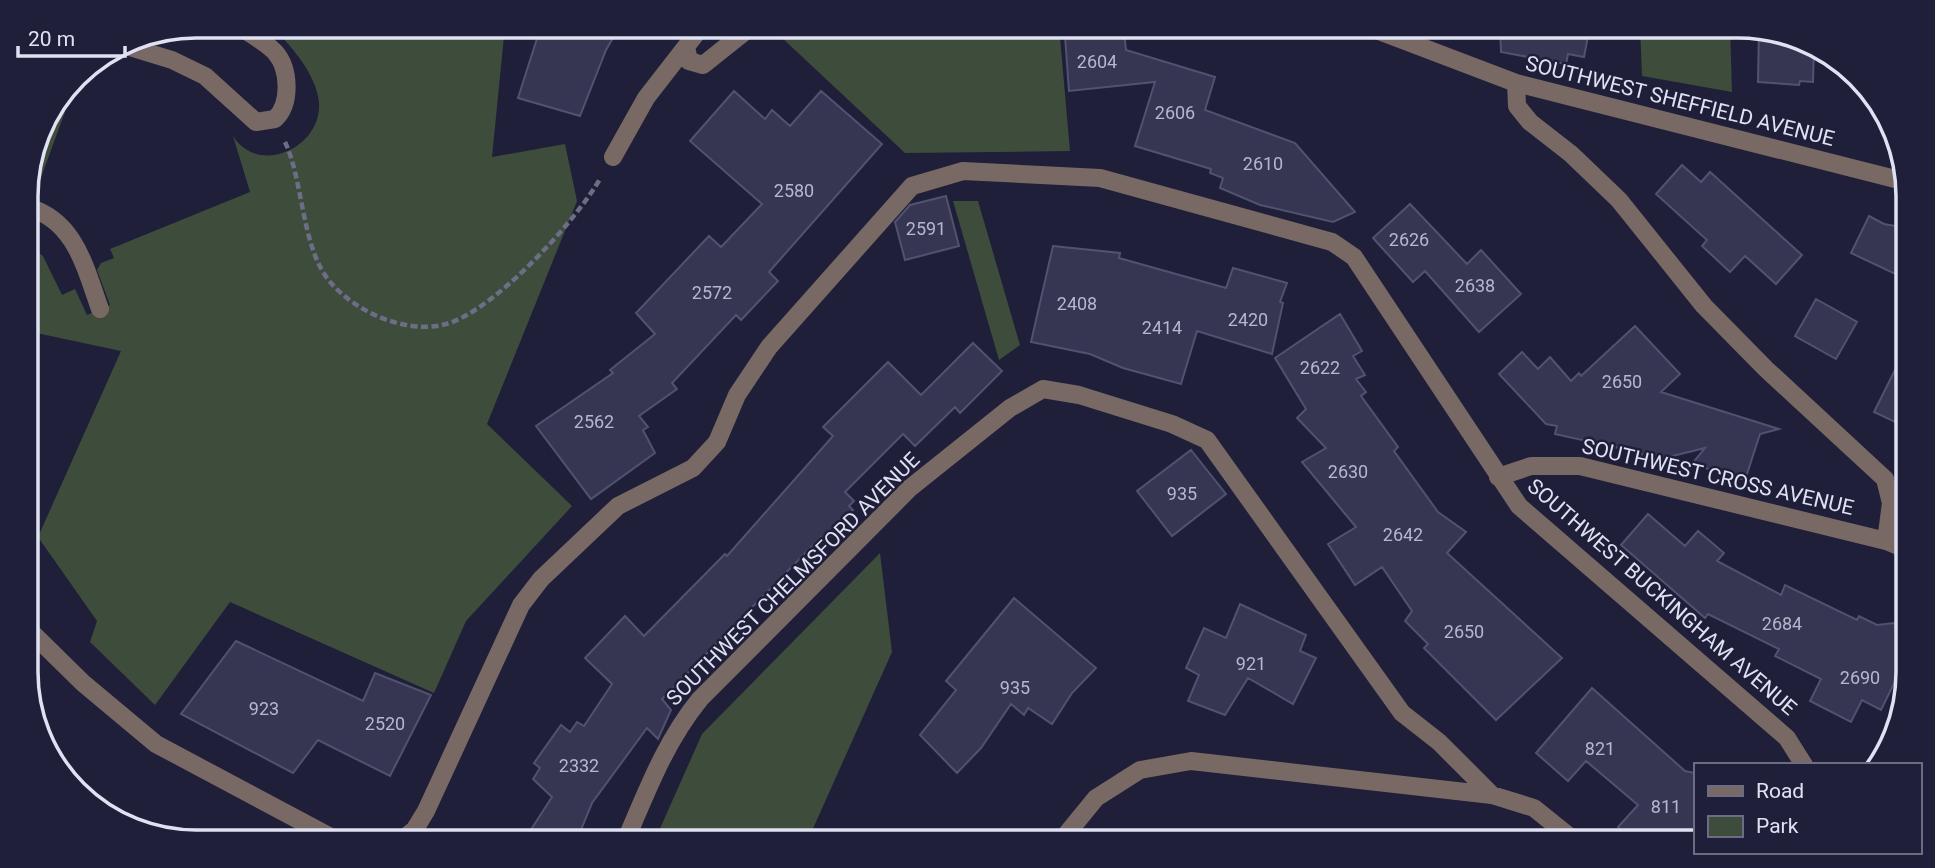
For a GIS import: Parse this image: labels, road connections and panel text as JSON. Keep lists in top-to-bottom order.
{
  "streets": {
    "street": [
      "SOUTHWEST SHEFFIELD AVENUE",
      "SOUTHWEST CROSS AVENUE",
      "SOUTHWEST CHELMSFORD AVENUE",
      "SOUTHWEST BUCKINGHAM AVENUE"
    ]
  },
  "crossings": [
    ["SOUTHWEST CROSS AVENUE", "SOUTHWEST BUCKINGHAM AVENUE"]
  ],
  "house_numbers": [
    "2604",
    "2606",
    "2610",
    "2580",
    "2591",
    "2626",
    "2638",
    "2572",
    "2408",
    "2420",
    "2414",
    "2622",
    "2650",
    "2562",
    "2630",
    "935",
    "2642",
    "2684",
    "2650",
    "921",
    "2690",
    "935",
    "923",
    "2520",
    "821",
    "2332",
    "811"
  ],
  "legend": ["Road", "Park"],
  "scale_bar": "20 m"
}
